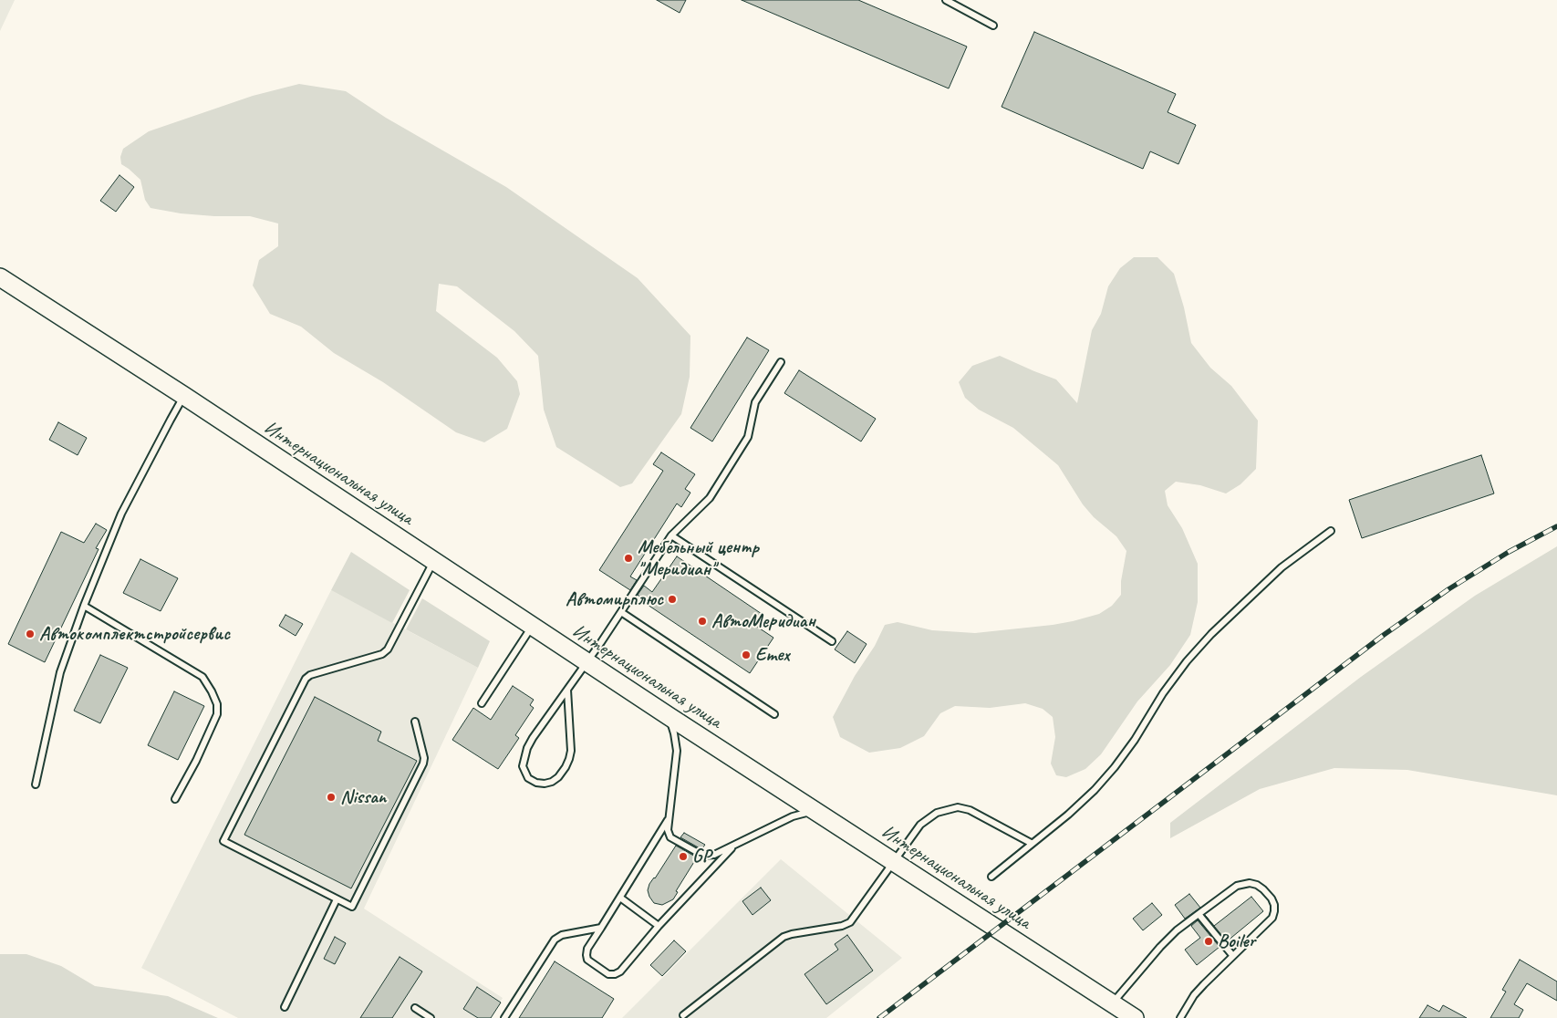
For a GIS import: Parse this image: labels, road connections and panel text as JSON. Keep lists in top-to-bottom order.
{
  "streets": {
    "main road": ["Интернациональная улица"]
  },
  "places": [
    "Мебельный центр \"Меридиан\"",
    "Автомирплюс",
    "АвтоМеридиан",
    "Автокомплектстройсервис",
    "Emex",
    "Nissan",
    "GP",
    "Boiler"
  ]
}
